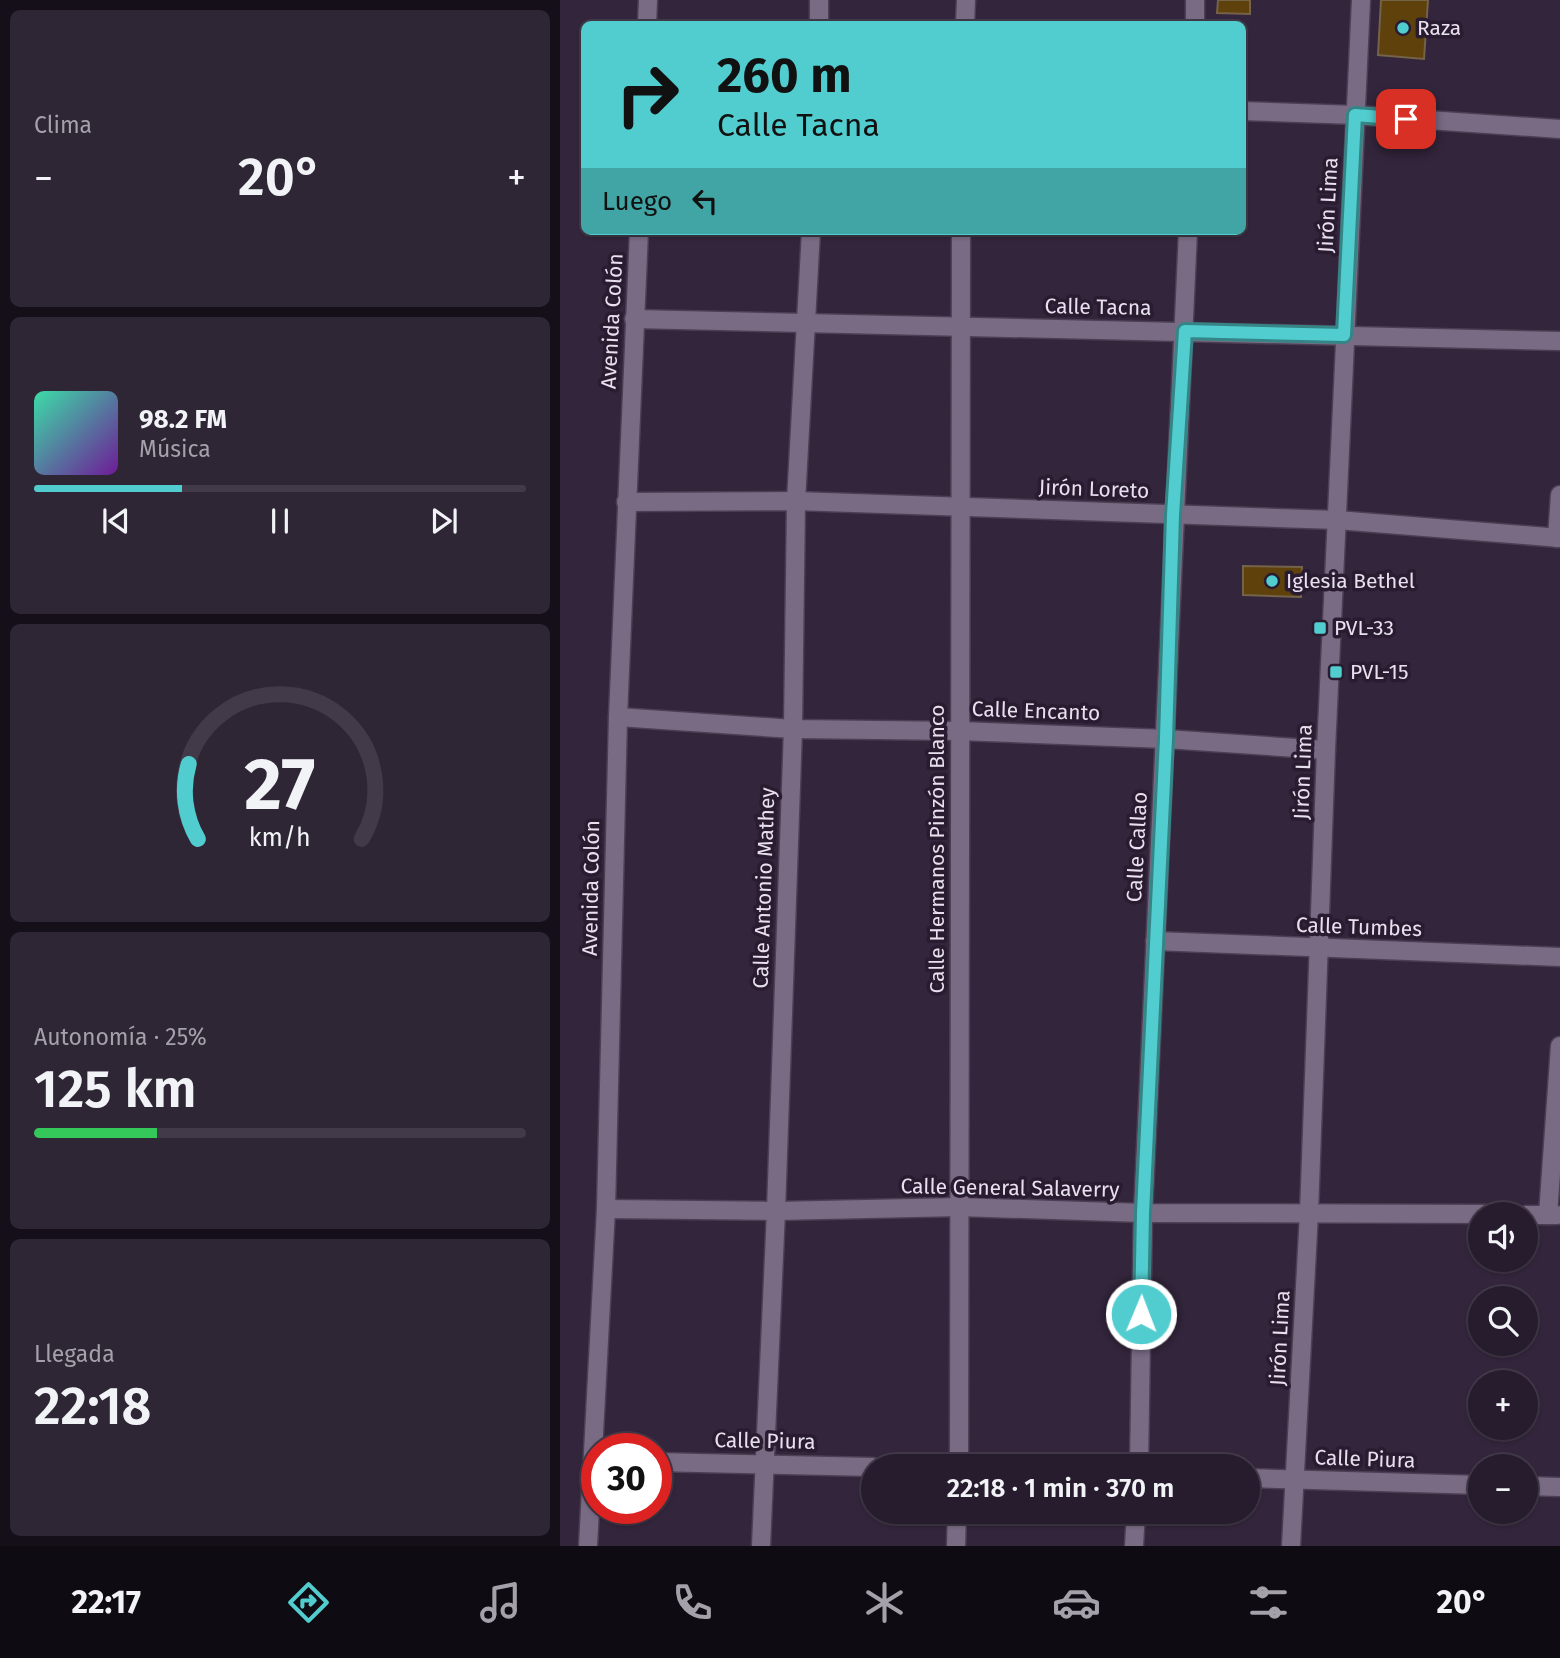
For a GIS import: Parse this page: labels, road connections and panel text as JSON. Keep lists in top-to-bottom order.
{
  "streets": {
    "street": [
      "Jirón Lima",
      "Calle Tacna",
      "Avenida Colón",
      "Jirón Loreto",
      "Calle Encanto",
      "Calle Callao",
      "Calle Hermanos Pinzón Blanco",
      "Calle Antonio Mathey",
      "Calle Tumbes",
      "Calle General Salaverry",
      "Calle Piura"
    ]
  },
  "crossings": [
    ["Jirón Lima", "Calle Tacna"],
    ["Jirón Lima", "Jirón Loreto"],
    ["Jirón Lima", "Calle Encanto"],
    ["Jirón Lima", "Calle Tumbes"],
    ["Jirón Lima", "Calle General Salaverry"],
    ["Jirón Lima", "Calle Piura"],
    ["Calle Tacna", "Avenida Colón"],
    ["Calle Tacna", "Calle Callao"],
    ["Calle Tacna", "Calle Hermanos Pinzón Blanco"],
    ["Calle Tacna", "Calle Antonio Mathey"],
    ["Avenida Colón", "Jirón Loreto"],
    ["Avenida Colón", "Calle Encanto"],
    ["Avenida Colón", "Calle General Salaverry"],
    ["Jirón Loreto", "Calle Callao"],
    ["Jirón Loreto", "Calle Hermanos Pinzón Blanco"],
    ["Jirón Loreto", "Calle Antonio Mathey"],
    ["Calle Encanto", "Calle Callao"],
    ["Calle Encanto", "Calle Hermanos Pinzón Blanco"],
    ["Calle Encanto", "Calle Antonio Mathey"],
    ["Calle Callao", "Calle Tumbes"],
    ["Calle Callao", "Calle General Salaverry"],
    ["Calle Hermanos Pinzón Blanco", "Calle General Salaverry"],
    ["Calle Antonio Mathey", "Calle General Salaverry"],
    ["Calle Antonio Mathey", "Calle Piura"]
  ],
  "places": {
    "other": ["Raza", "Iglesia Bethel"],
    "transit": ["PVL-33", "PVL-15"]
  },
  "page": {
    "tile": [
      "Clima",
      ["Autonomía · 25%", "125 km"],
      ["Llegada", "22:18"]
    ],
    "turn": ["260 m", "Calle Tacna"],
    "heat": ["−", "20°", "+"],
    "then": "Luego",
    "song": ["98.2 FM", "Música"],
    "map_buttons": ["+", "−"],
    "limit": "30",
    "trip": "22:18 · 1 min · 370 m",
    "tabs": ["22:17", "20°"],
    "gauge": ["27", "km/h"]
  }
}
